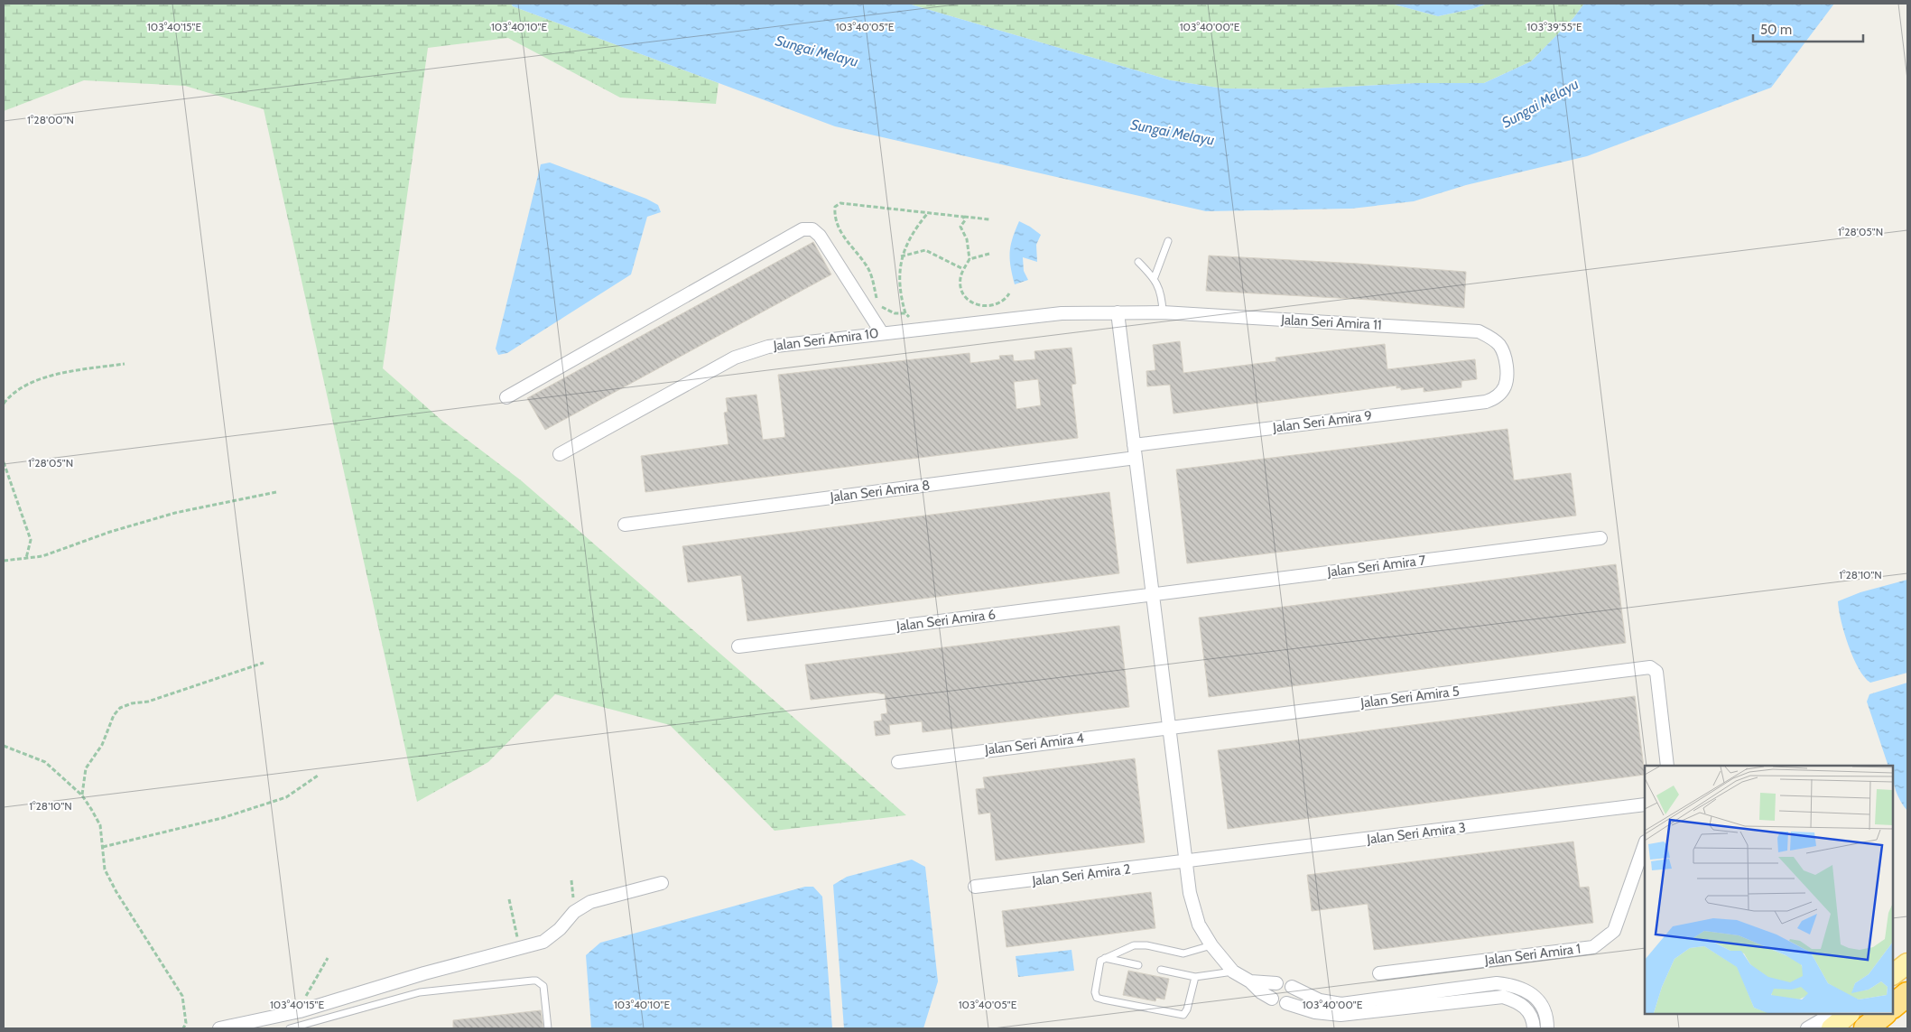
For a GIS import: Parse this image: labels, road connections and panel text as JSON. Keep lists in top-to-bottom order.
{
  "streets": {
    "street": [
      "Jalan Seri Amira 11",
      "Jalan Seri Amira 10",
      "Jalan Seri Amira 9",
      "Jalan Seri Amira 8",
      "Jalan Seri Amira 7",
      "Jalan Seri Amira 6",
      "Jalan Seri Amira 5",
      "Jalan Seri Amira 4",
      "Jalan Seri Amira 3",
      "Jalan Seri Amira 2",
      "Jalan Seri Amira 1"
    ]
  },
  "crossings": [
    ["Jalan Seri Amira 11", "Jalan Seri Amira 10"],
    ["Jalan Seri Amira 11", "Jalan Seri Amira 9"],
    ["Jalan Seri Amira 7", "Jalan Seri Amira 6"],
    ["Jalan Seri Amira 5", "Jalan Seri Amira 4"],
    ["Jalan Seri Amira 3", "Jalan Seri Amira 2"]
  ],
  "water": ["Sungai Melayu"],
  "scale_bar": "50 m",
  "coordinates": [
    "103°40'15\"E",
    "103°40'10\"E",
    "103°40'05\"E",
    "103°40'00\"E",
    "103°39'55\"E",
    "1°28'00\"N",
    "1°28'05\"N",
    "1°28'10\"N"
  ]
}
